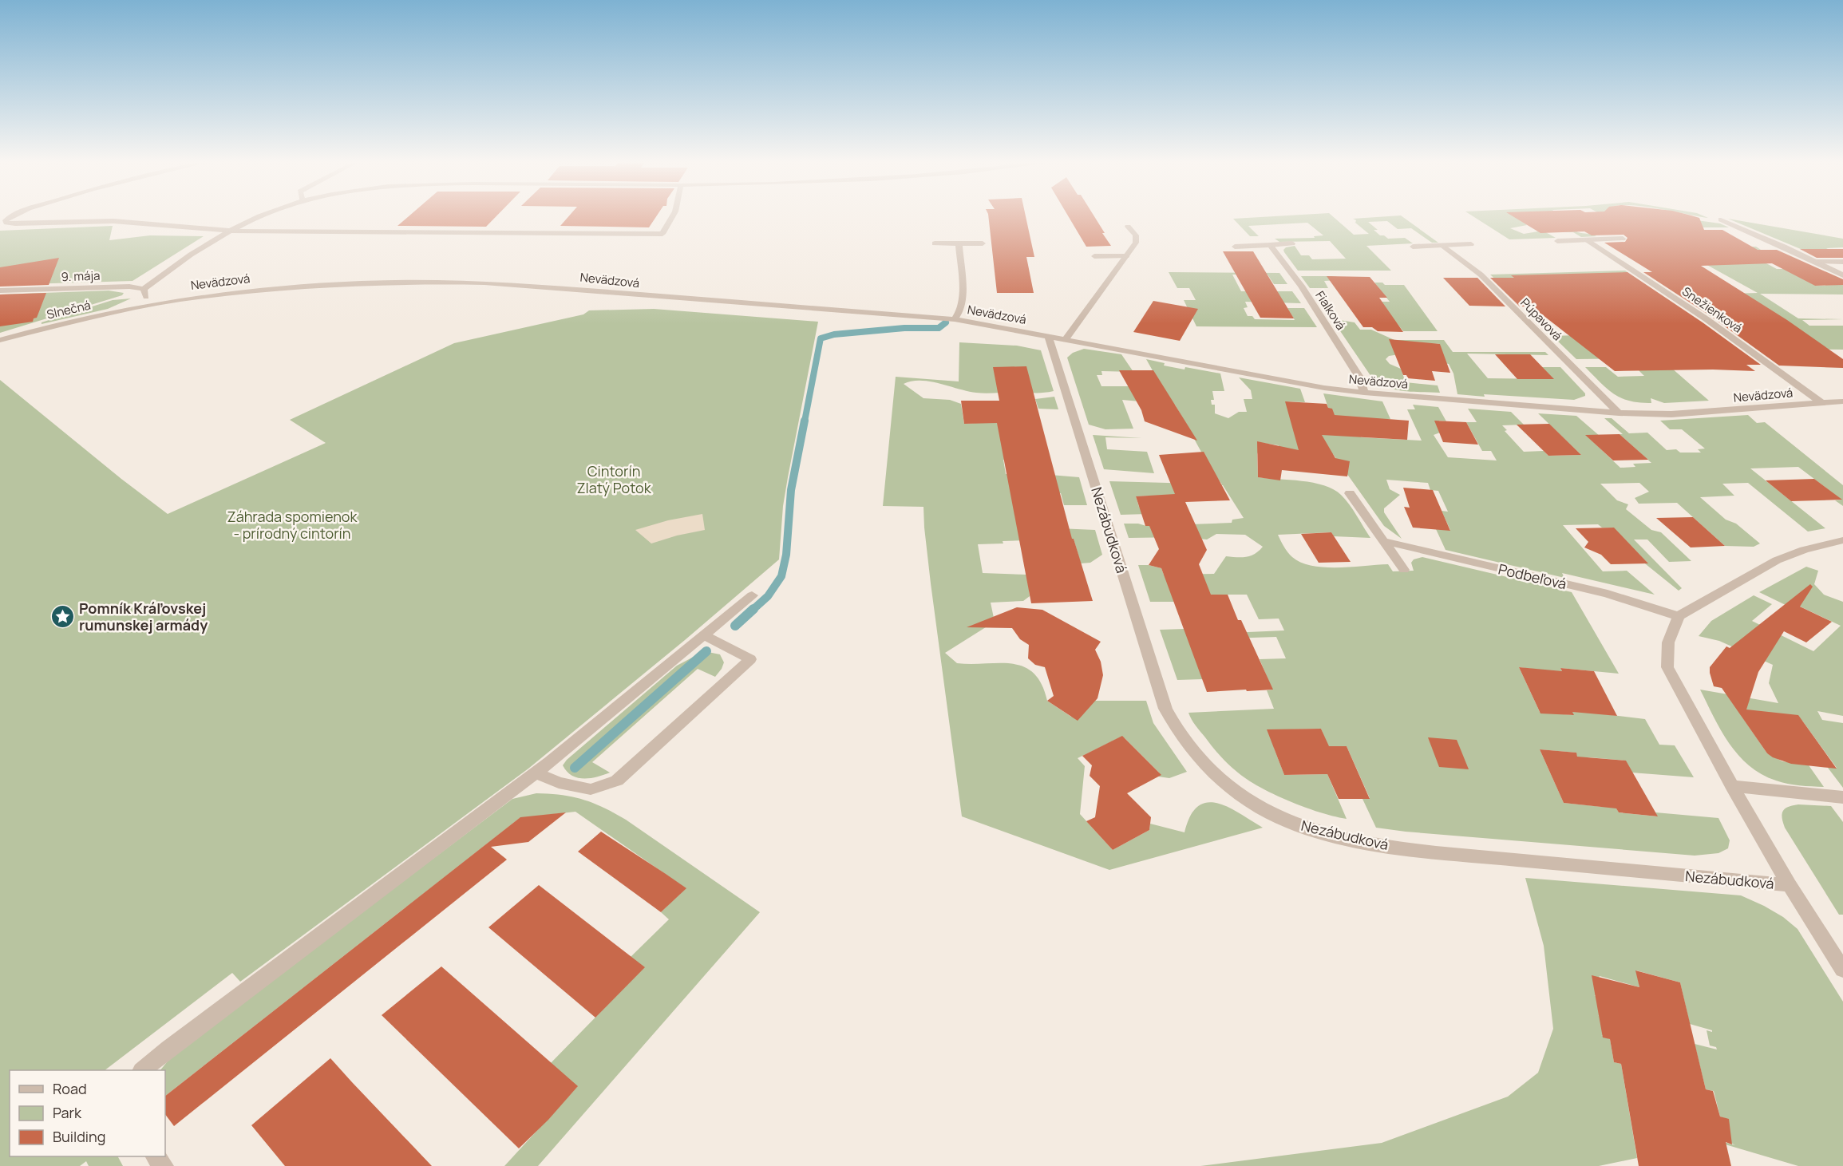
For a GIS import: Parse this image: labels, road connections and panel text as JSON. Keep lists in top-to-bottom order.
{
  "streets": {
    "street": [
      "9. mája",
      "Nevädzová",
      "Slnečná",
      "Snežienková",
      "Fialková",
      "Púpavová",
      "Nezábudková",
      "Podbeľová"
    ]
  },
  "crossings": [
    ["Nevädzová", "Slnečná"],
    ["Nevädzová", "Snežienková"],
    ["Nevädzová", "Fialková"],
    ["Nevädzová", "Púpavová"],
    ["Nevädzová", "Nezábudková"]
  ],
  "parks": ["Cintorín Zlatý Potok", "Záhrada spomienok - prírodný cintorín"],
  "places": {
    "place": ["Pomník Kráľovskej rumunskej armády"]
  },
  "legend": ["Road", "Park", "Building"]
}
